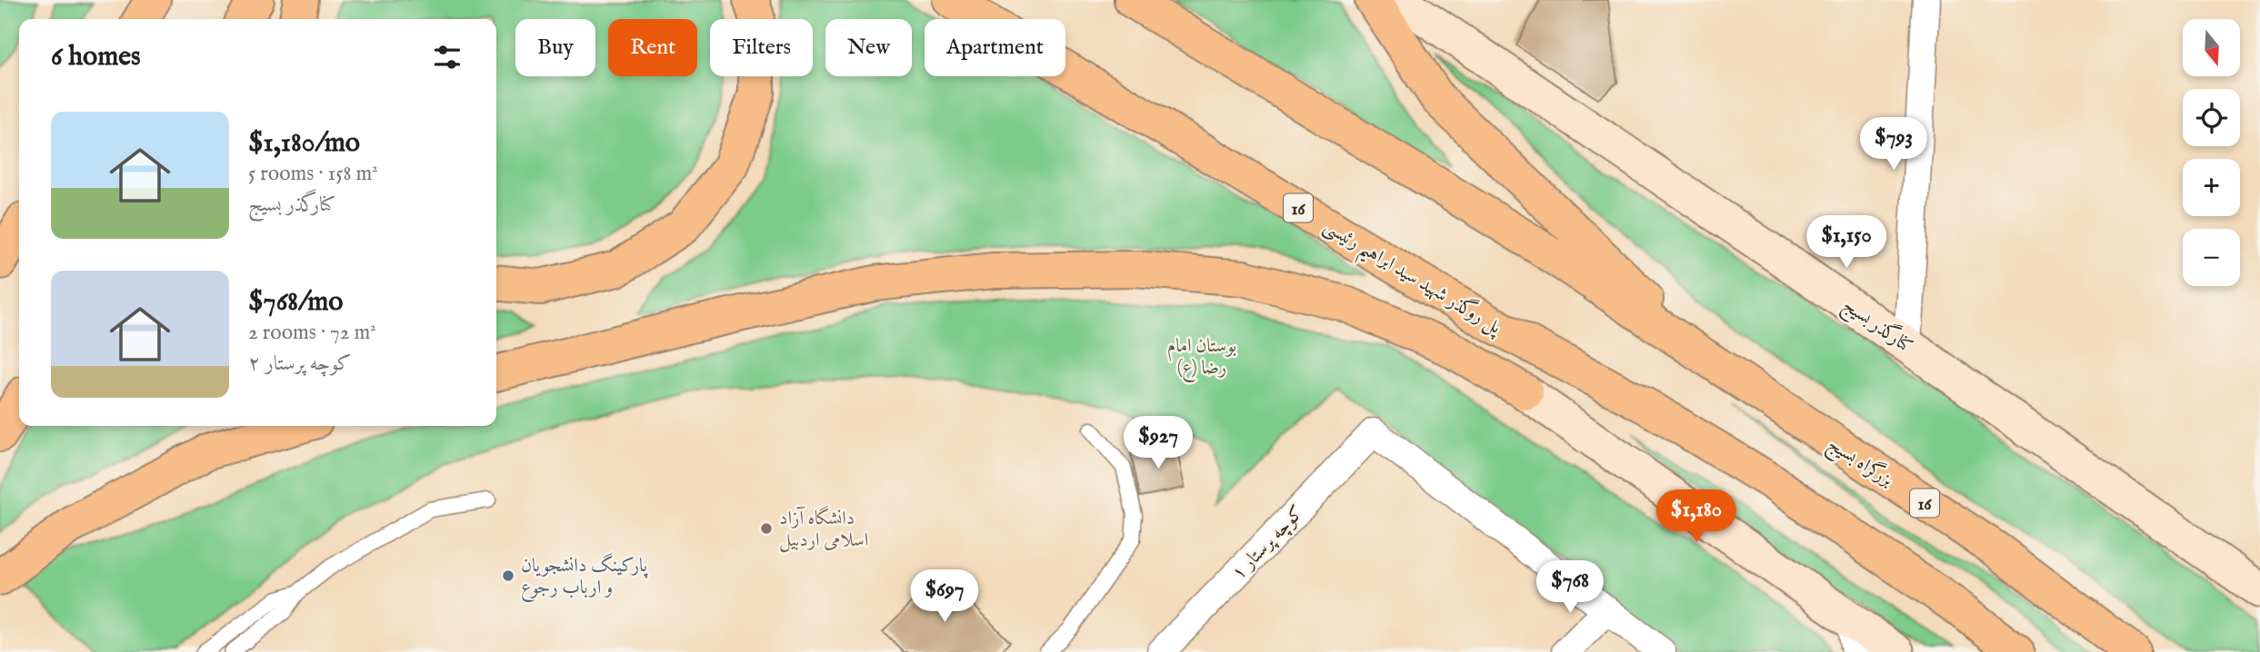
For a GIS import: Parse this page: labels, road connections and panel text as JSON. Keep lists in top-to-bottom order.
{
  "streets": {
    "highway": ["16", "پل روگذر شهید سید ابراهیم رئیسی", "بزرگراه بسیج"],
    "main road": ["کنارگذر بسیج"],
    "street": ["کوچه پرستار ۱"]
  },
  "parks": ["بوستان امام رضا (ع)"],
  "places": ["دانشگاه آزاد اسلامی اردبیل", "پارکینگ دانشجویان و ارباب رجوع"],
  "north": "bottom",
  "page": {
    "map_buttons": ["+", "−"],
    "chip": [
      "Buy",
      "Rent",
      "Filters",
      "New",
      "Apartment"
    ],
    "heading": "6 homes",
    "list": [
      {
        "name": "$1,180/mo",
        "note": "5 rooms · 158 m² · کنارگذر بسیج"
      },
      {
        "name": "$768/mo",
        "note": "2 rooms · 72 m² · کوچه پرستار ۲"
      }
    ],
    "price": [
      "$793",
      "$1,150",
      "$927",
      "$1,180",
      "$768",
      "$697"
    ]
  }
}
